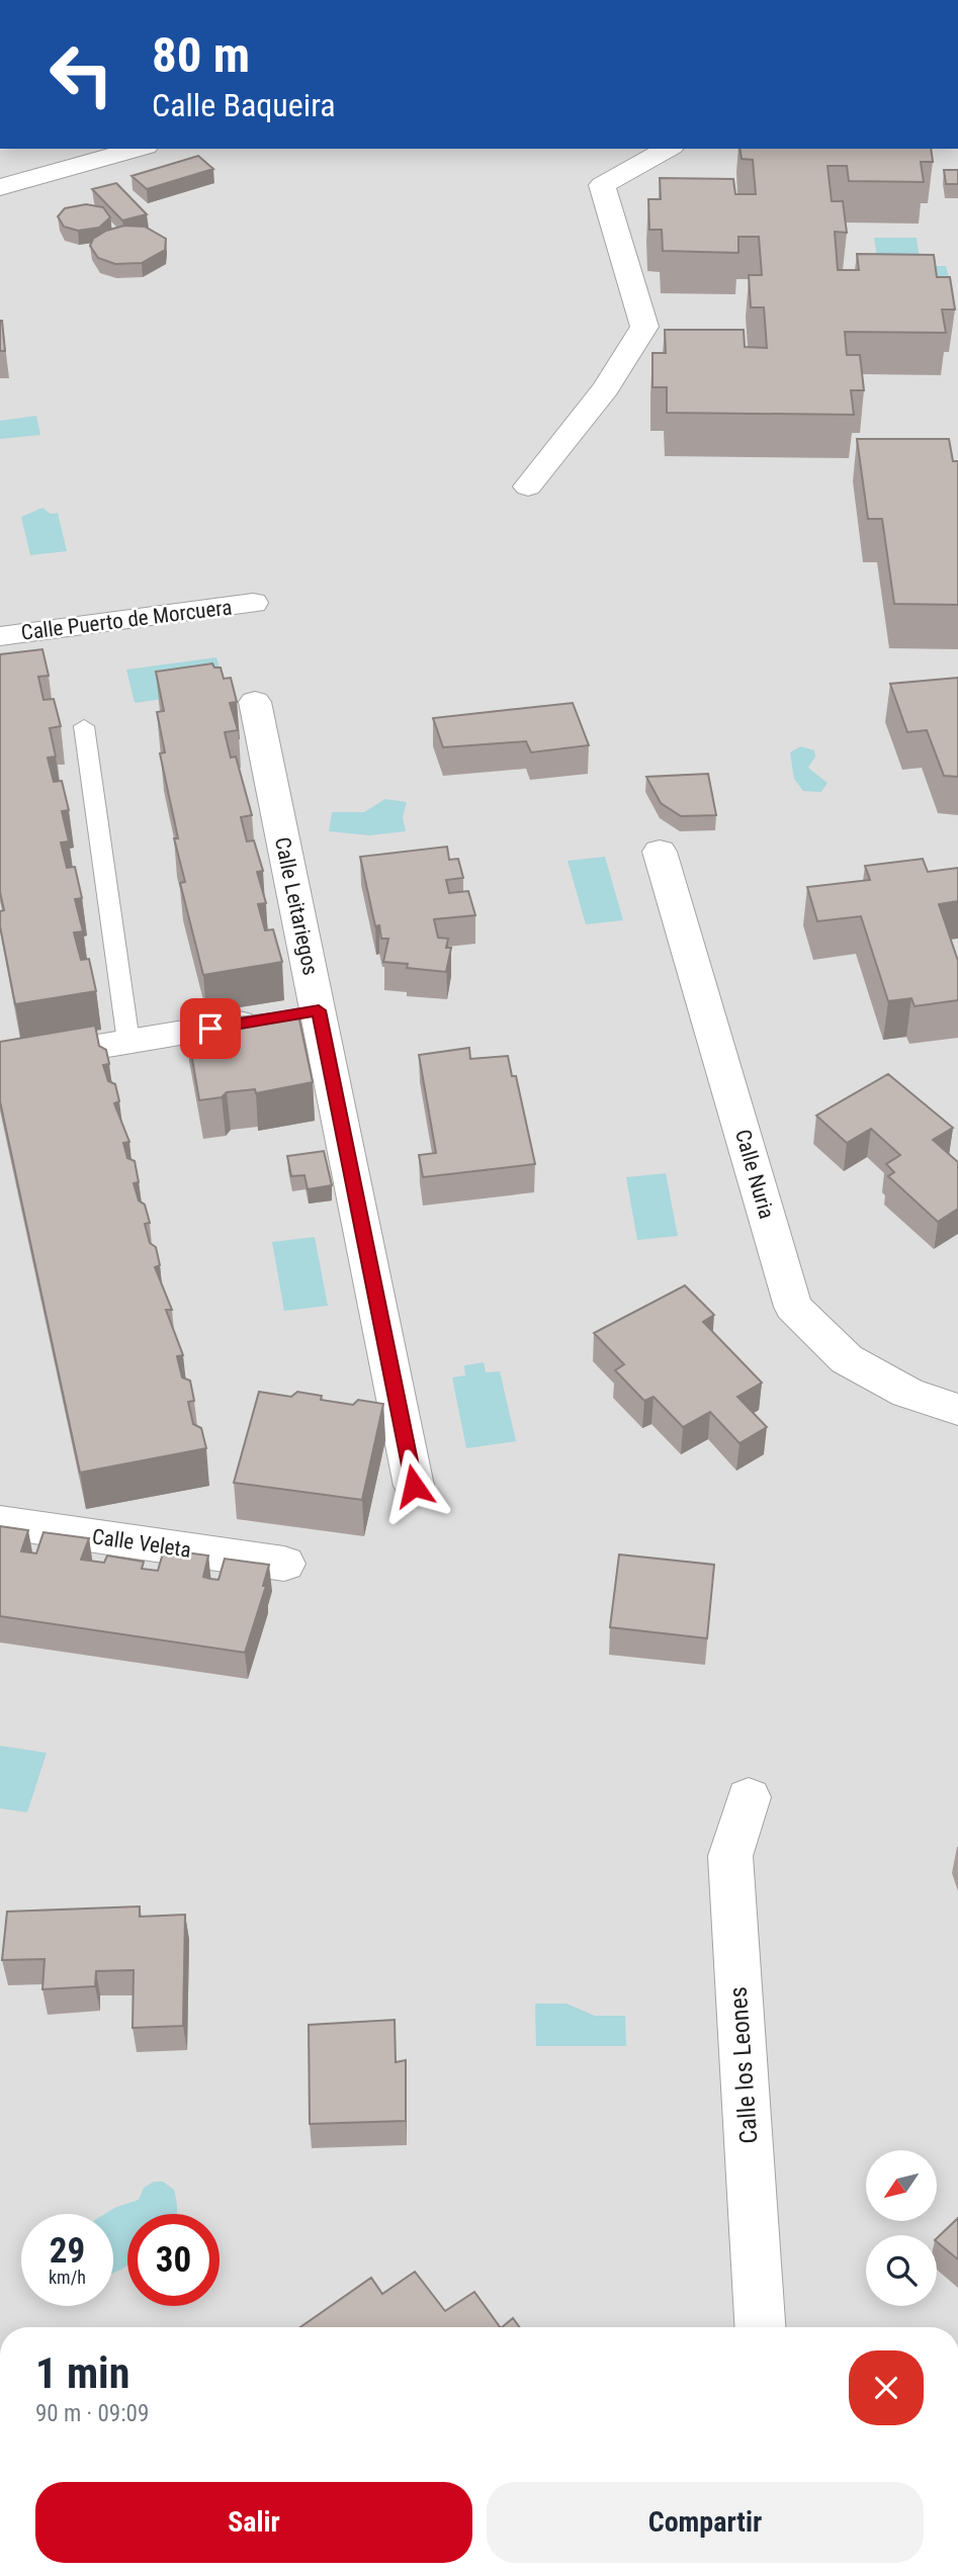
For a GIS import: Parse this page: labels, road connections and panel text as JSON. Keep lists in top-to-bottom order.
{
  "streets": {
    "street": [
      "Calle Puerto de Morcuera",
      "Calle Leitariegos",
      "Calle Nuria",
      "Calle Veleta",
      "Calle los Leones"
    ]
  },
  "north": "bottom left",
  "page": {
    "turn": ["80 m", "Calle Baqueira"],
    "speed": "29 km/h",
    "limit": "30",
    "heading": ["1 min", "90 m · 09:09"],
    "buttons": ["Salir", "Compartir"]
  }
}
